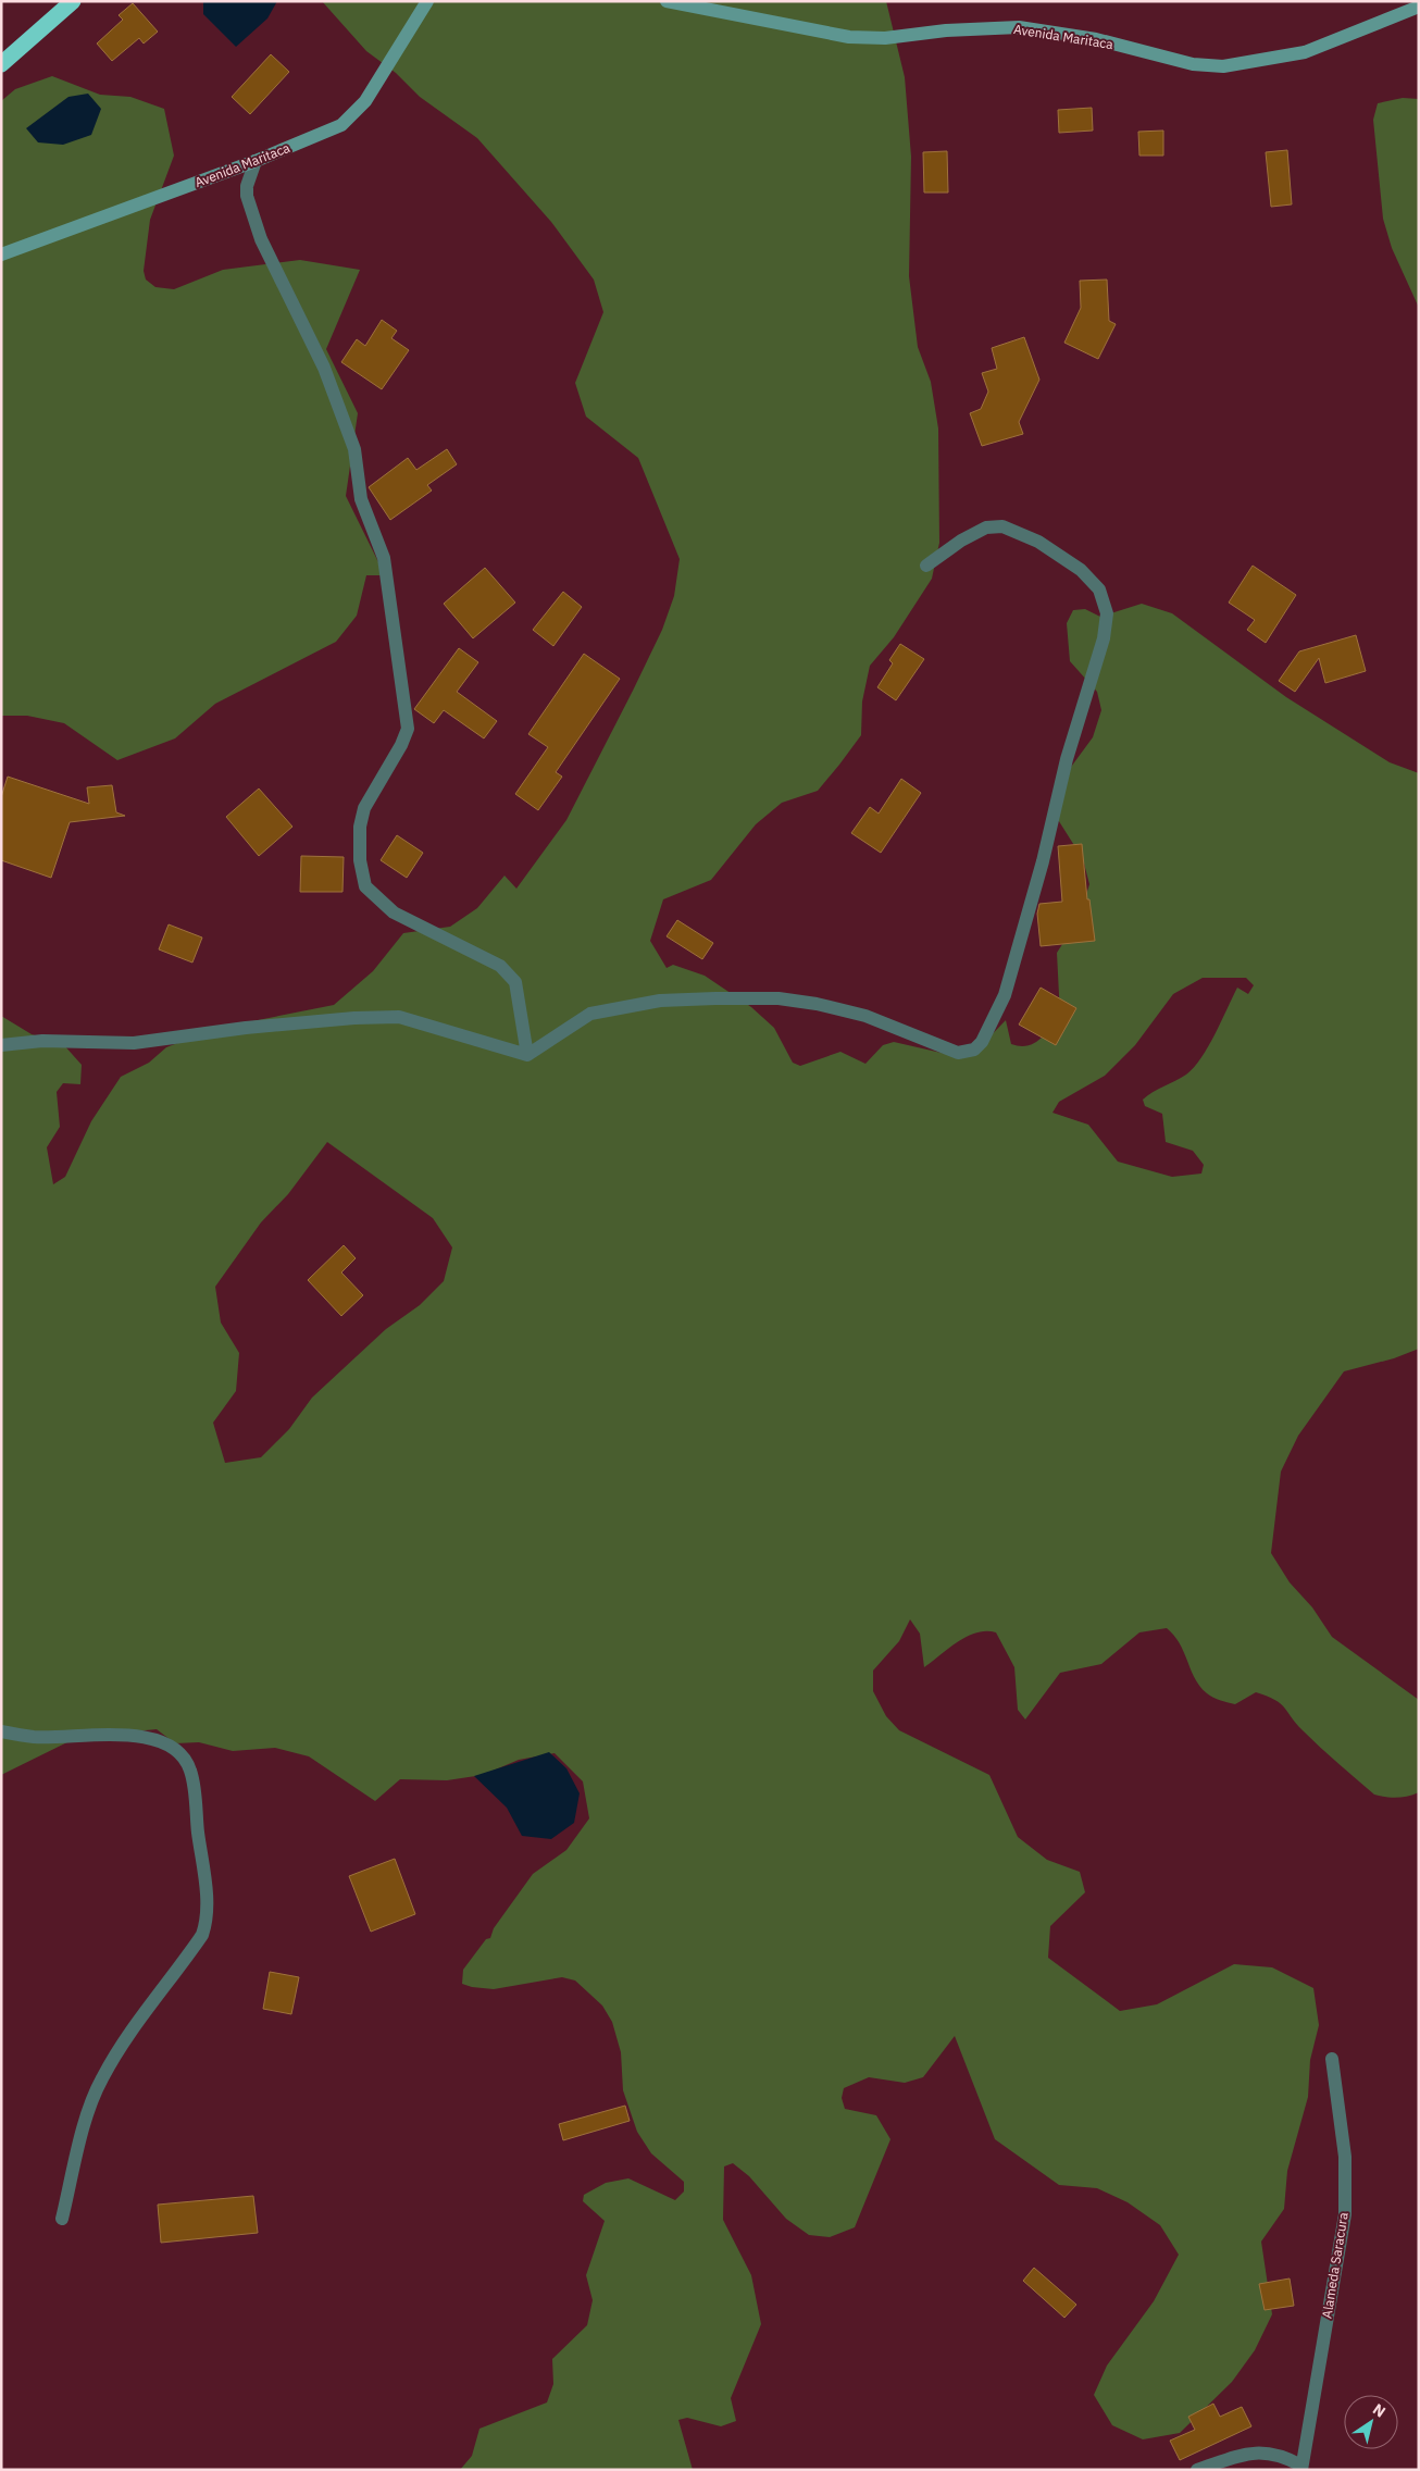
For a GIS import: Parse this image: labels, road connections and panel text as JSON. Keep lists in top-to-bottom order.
{
  "streets": {
    "street": ["Avenida Maritaca", "Alameda Saracura"]
  },
  "north": "top right"
}
